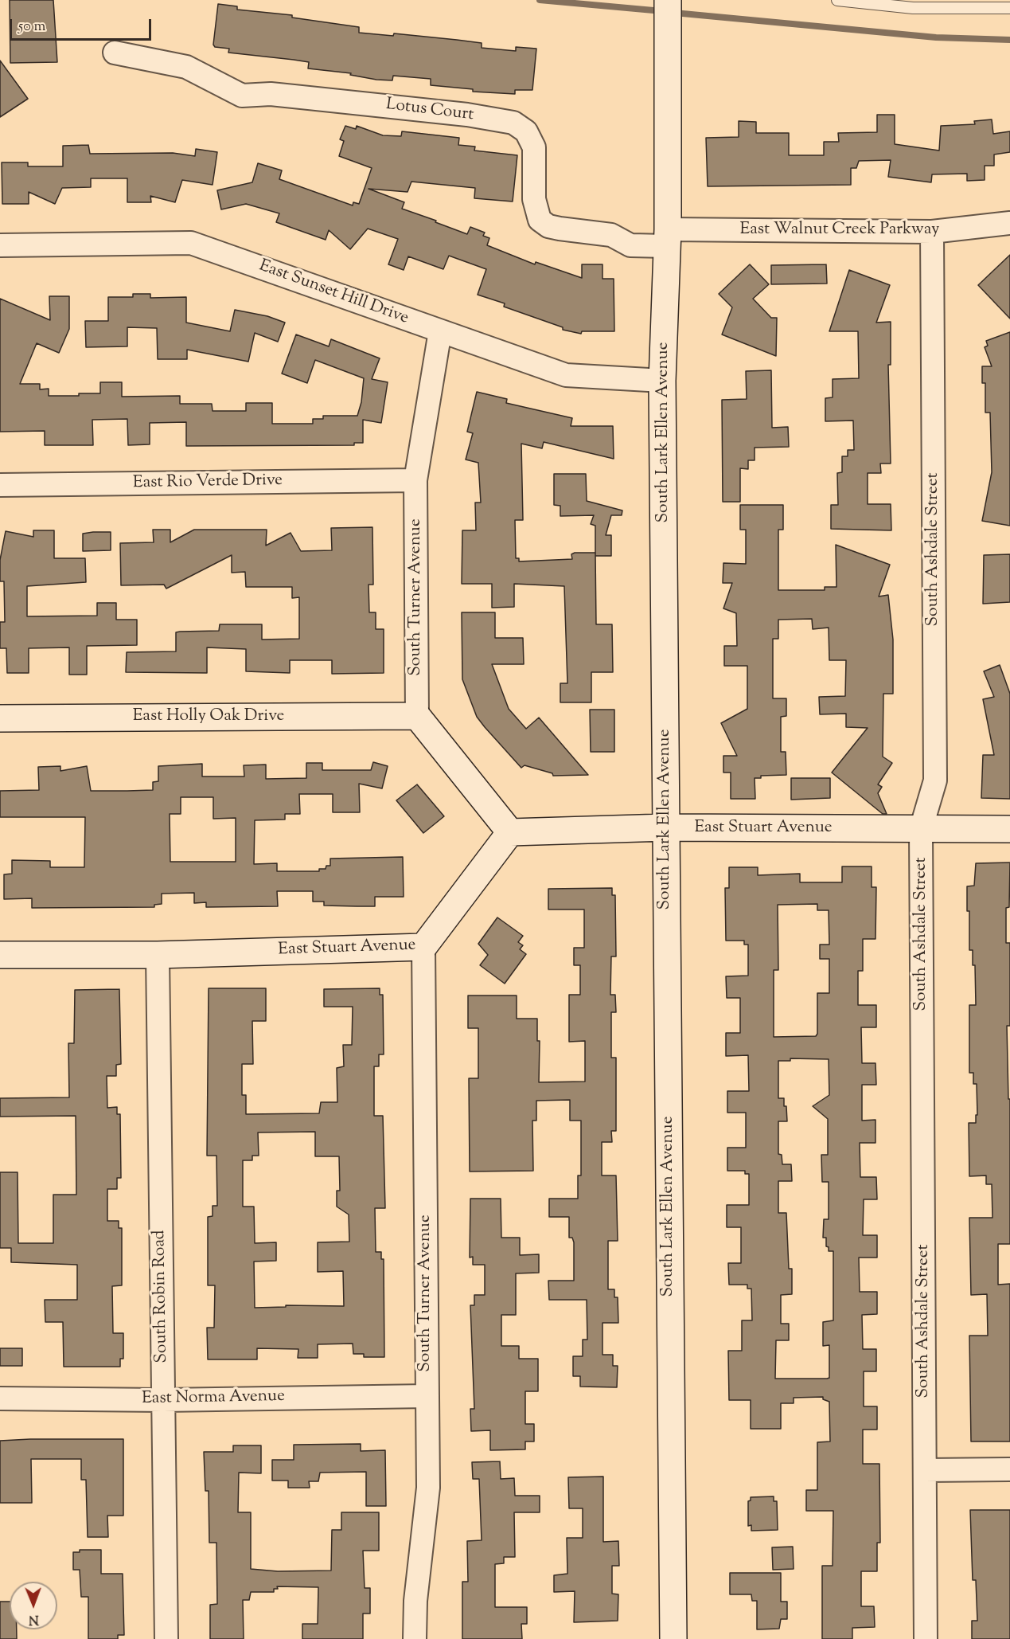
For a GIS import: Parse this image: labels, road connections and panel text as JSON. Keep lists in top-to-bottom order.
{
  "streets": {
    "street": [
      "Lotus Court",
      "East Walnut Creek Parkway",
      "East Sunset Hill Drive",
      "South Lark Ellen Avenue",
      "East Rio Verde Drive",
      "South Ashdale Street",
      "South Turner Avenue",
      "East Holly Oak Drive",
      "East Stuart Avenue",
      "South Robin Road",
      "East Norma Avenue"
    ]
  },
  "crossings": [
    ["Lotus Court", "East Walnut Creek Parkway"],
    ["Lotus Court", "South Lark Ellen Avenue"],
    ["East Walnut Creek Parkway", "South Lark Ellen Avenue"],
    ["East Walnut Creek Parkway", "South Ashdale Street"],
    ["East Sunset Hill Drive", "South Lark Ellen Avenue"],
    ["East Sunset Hill Drive", "South Turner Avenue"],
    ["South Lark Ellen Avenue", "East Stuart Avenue"],
    ["East Rio Verde Drive", "South Turner Avenue"],
    ["South Ashdale Street", "East Stuart Avenue"],
    ["South Turner Avenue", "East Holly Oak Drive"],
    ["South Turner Avenue", "East Stuart Avenue"],
    ["South Turner Avenue", "East Norma Avenue"],
    ["East Stuart Avenue", "South Robin Road"],
    ["South Robin Road", "East Norma Avenue"]
  ],
  "scale_bar": "50 m",
  "north": "bottom"
}
